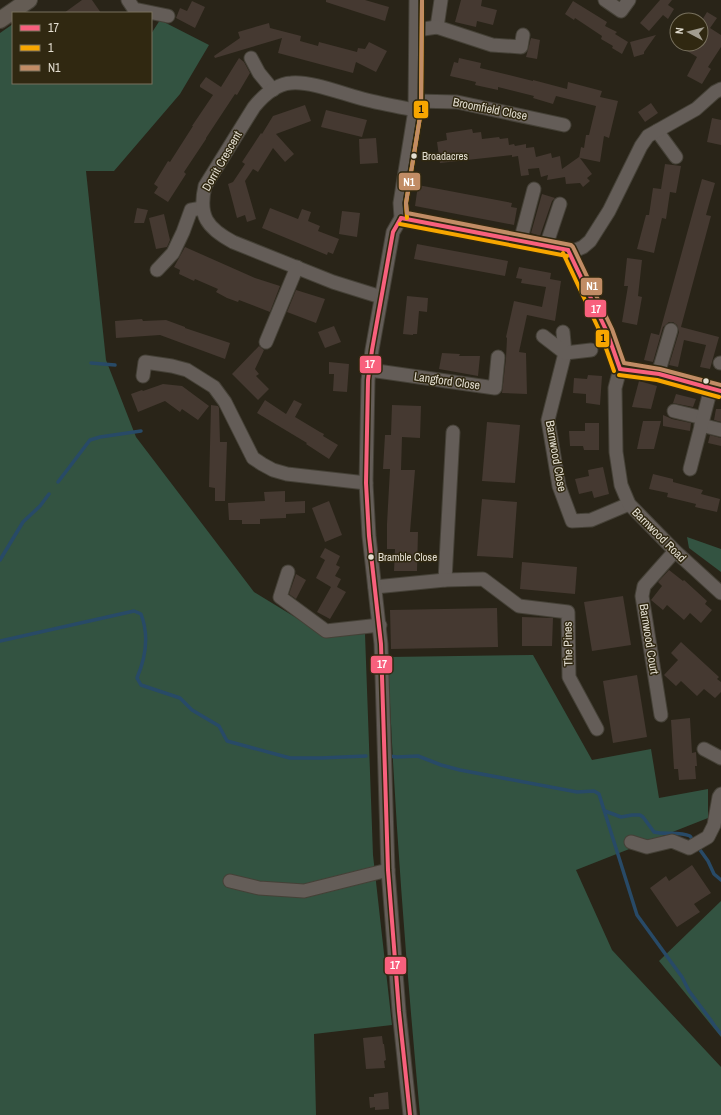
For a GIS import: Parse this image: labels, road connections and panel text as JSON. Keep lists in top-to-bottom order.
{
  "streets": {
    "street": [
      "Broomfield Close",
      "Dorrit Crescent",
      "Langford Close",
      "Barnwood Close",
      "Barnwood Road",
      "Barnwood Court",
      "The Pines"
    ]
  },
  "crossings": [
    ["Broomfield Close", "Dorrit Crescent"],
    ["Barnwood Close", "Barnwood Road"],
    ["Barnwood Road", "Barnwood Court"]
  ],
  "places": ["Broadacres", "Bramble Close"],
  "lines": ["transit line 1", "transit line N1", "transit line 17"],
  "legend": ["17", "1", "N1"],
  "north": "left"
}
